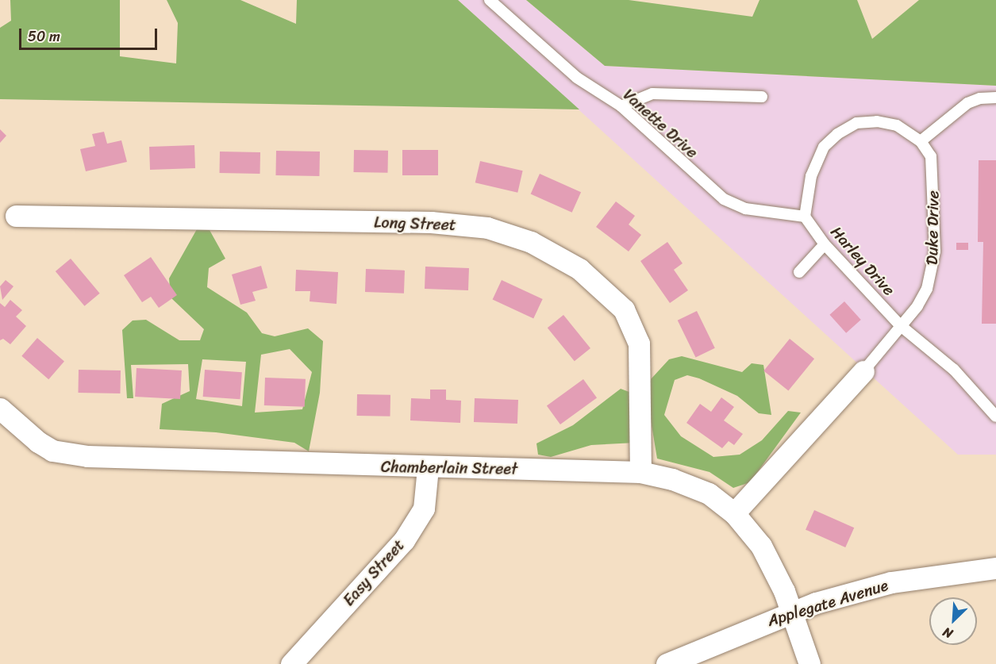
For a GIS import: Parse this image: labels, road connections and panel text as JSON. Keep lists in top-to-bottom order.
{
  "streets": {
    "street": [
      "Long Street",
      "Duke Drive",
      "Chamberlain Street",
      "Easy Street",
      "Applegate Avenue"
    ],
    "lane": ["Vanette Drive", "Harley Drive"]
  },
  "crossings": [
    ["Vanette Drive", "Duke Drive"],
    ["Vanette Drive", "Harley Drive"],
    ["Long Street", "Chamberlain Street"],
    ["Duke Drive", "Harley Drive"],
    ["Duke Drive", "Chamberlain Street"],
    ["Chamberlain Street", "Easy Street"],
    ["Chamberlain Street", "Applegate Avenue"]
  ],
  "scale_bar": "50 m",
  "north": "bottom left"
}
